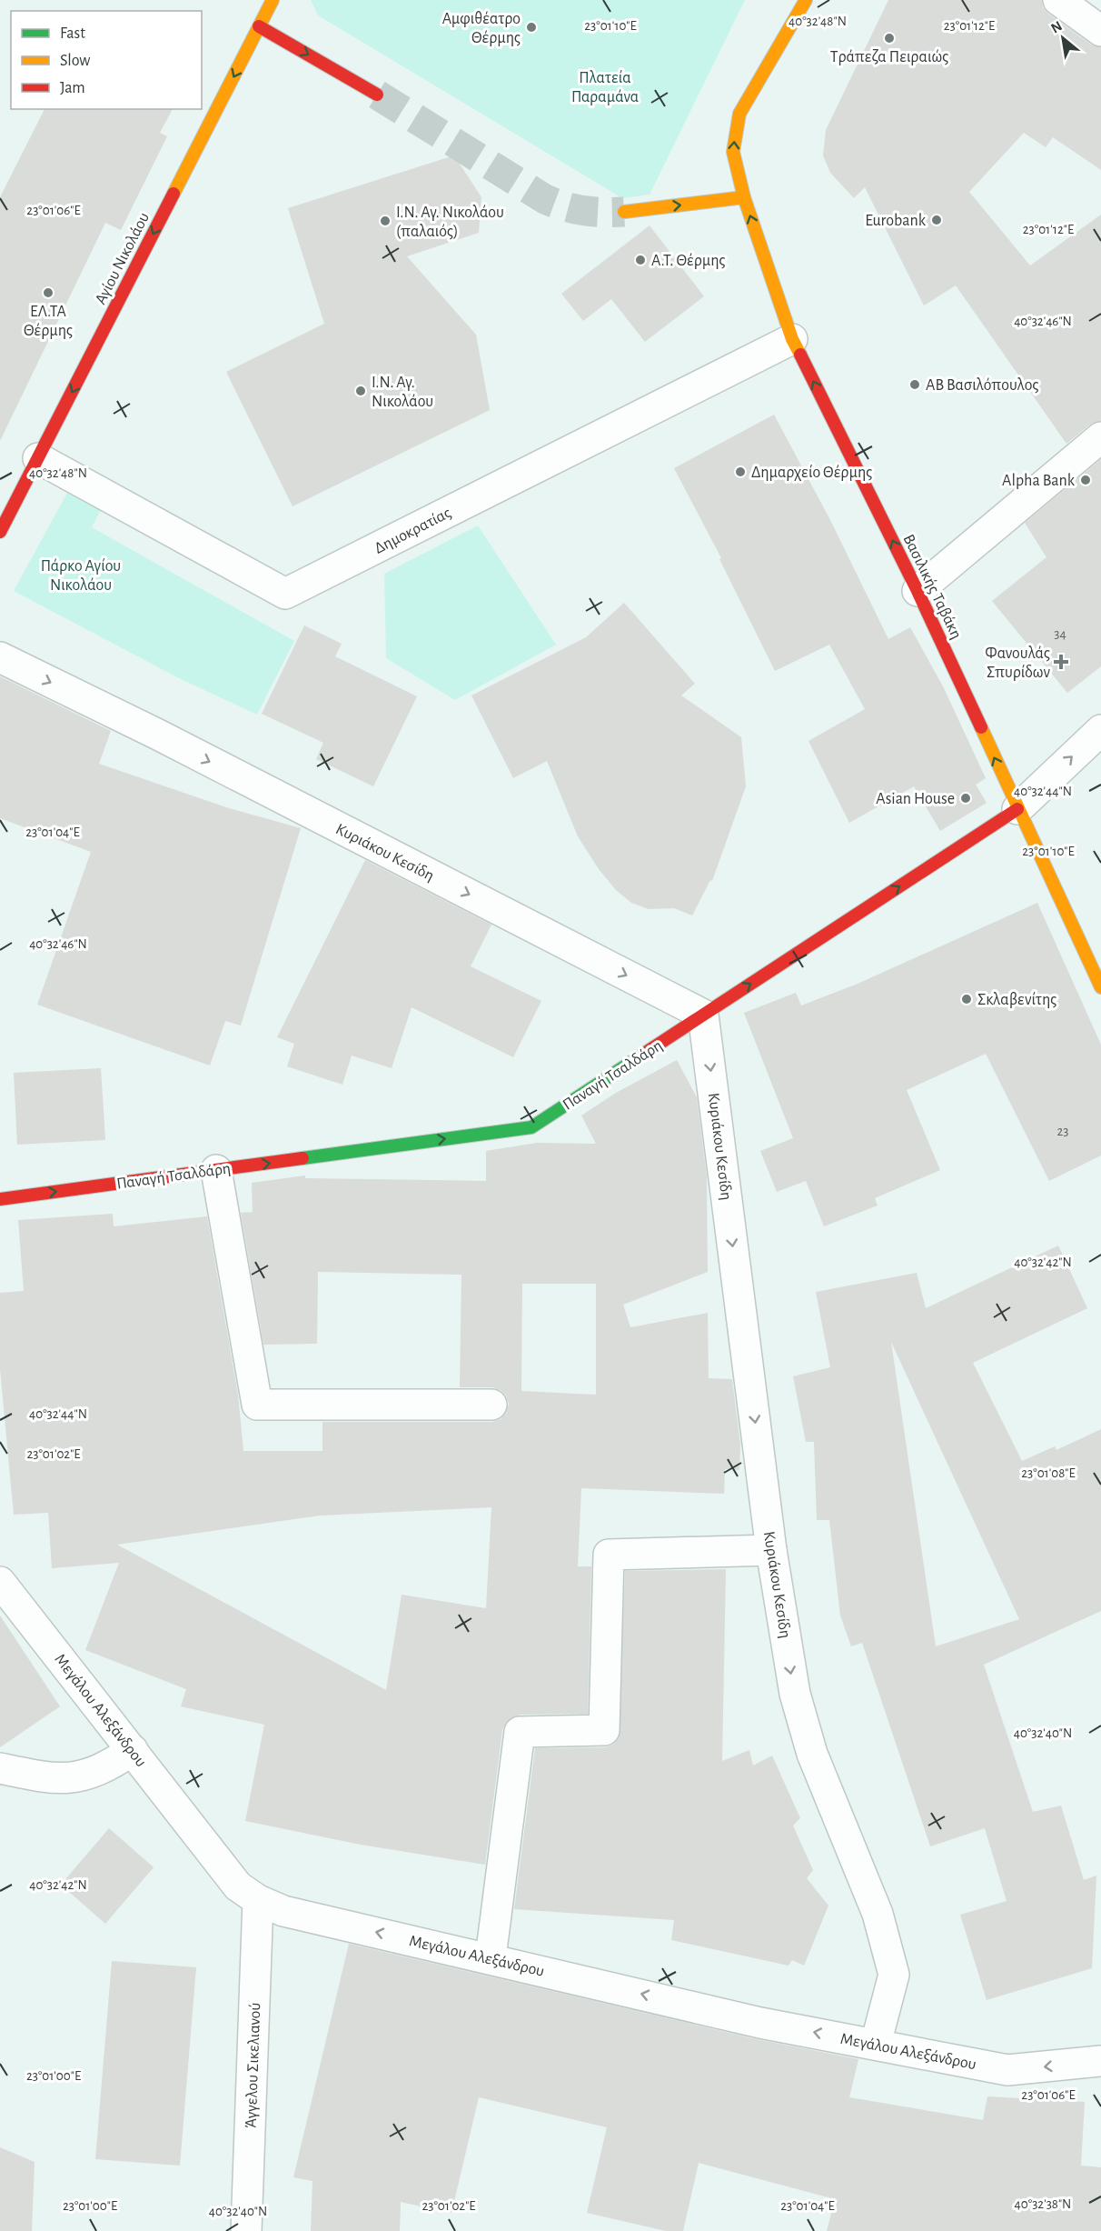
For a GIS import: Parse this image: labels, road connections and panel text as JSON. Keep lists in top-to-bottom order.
{
  "streets": {
    "street": [
      "Αγίου Νικολάου",
      "Δημοκρατίας",
      "Βασιλικής Ταβάκη",
      "Κυριάκου Κεσίδη",
      "Παναγή Τσαλδάρη",
      "Μεγάλου Αλεξάνδρου",
      "Άγγελου Σικελιανού"
    ]
  },
  "crossings": [
    ["Αγίου Νικολάου", "Δημοκρατίας"],
    ["Δημοκρατίας", "Βασιλικής Ταβάκη"],
    ["Βασιλικής Ταβάκη", "Παναγή Τσαλδάρη"],
    ["Κυριάκου Κεσίδη", "Παναγή Τσαλδάρη"],
    ["Κυριάκου Κεσίδη", "Μεγάλου Αλεξάνδρου"],
    ["Μεγάλου Αλεξάνδρου", "Άγγελου Σικελιανού"]
  ],
  "one_way": [
    "Αγίου Νικολάου",
    "Βασιλικής Ταβάκη",
    "Κυριάκου Κεσίδη",
    "Παναγή Τσαλδάρη",
    "Μεγάλου Αλεξάνδρου"
  ],
  "parks": ["Πλατεία Παραμάνα", "Πάρκο Αγίου Νικολάου"],
  "places": {
    "other": [
      "Αμφιθέατρο Θέρμης",
      "Τράπεζα Πειραιώς",
      "Eurobank",
      "Ι.Ν. Αγ. Νικολάου (παλαιός)",
      "Α.Τ. Θέρμης",
      "ΕΛ.ΤΑ Θέρμης",
      "ΑΒ Βασιλόπουλος",
      "Ι.Ν. Αγ. Νικολάου",
      "Δημαρχείο Θέρμης",
      "Alpha Bank",
      "Asian House",
      "Σκλαβενίτης"
    ],
    "health": ["Φανουλάς Σπυρίδων"]
  },
  "house_numbers": ["34", "23"],
  "legend": ["Fast", "Slow", "Jam"],
  "north": "top left",
  "coordinates": [
    "40°32'48\"N",
    "23°01'10\"E",
    "23°01'12\"E",
    "23°01'06\"E",
    "40°32'46\"N",
    "40°32'44\"N",
    "23°01'04\"E",
    "40°32'42\"N",
    "23°01'02\"E",
    "23°01'08\"E",
    "40°32'40\"N",
    "23°01'00\"E",
    "40°32'38\"N"
  ]
}
